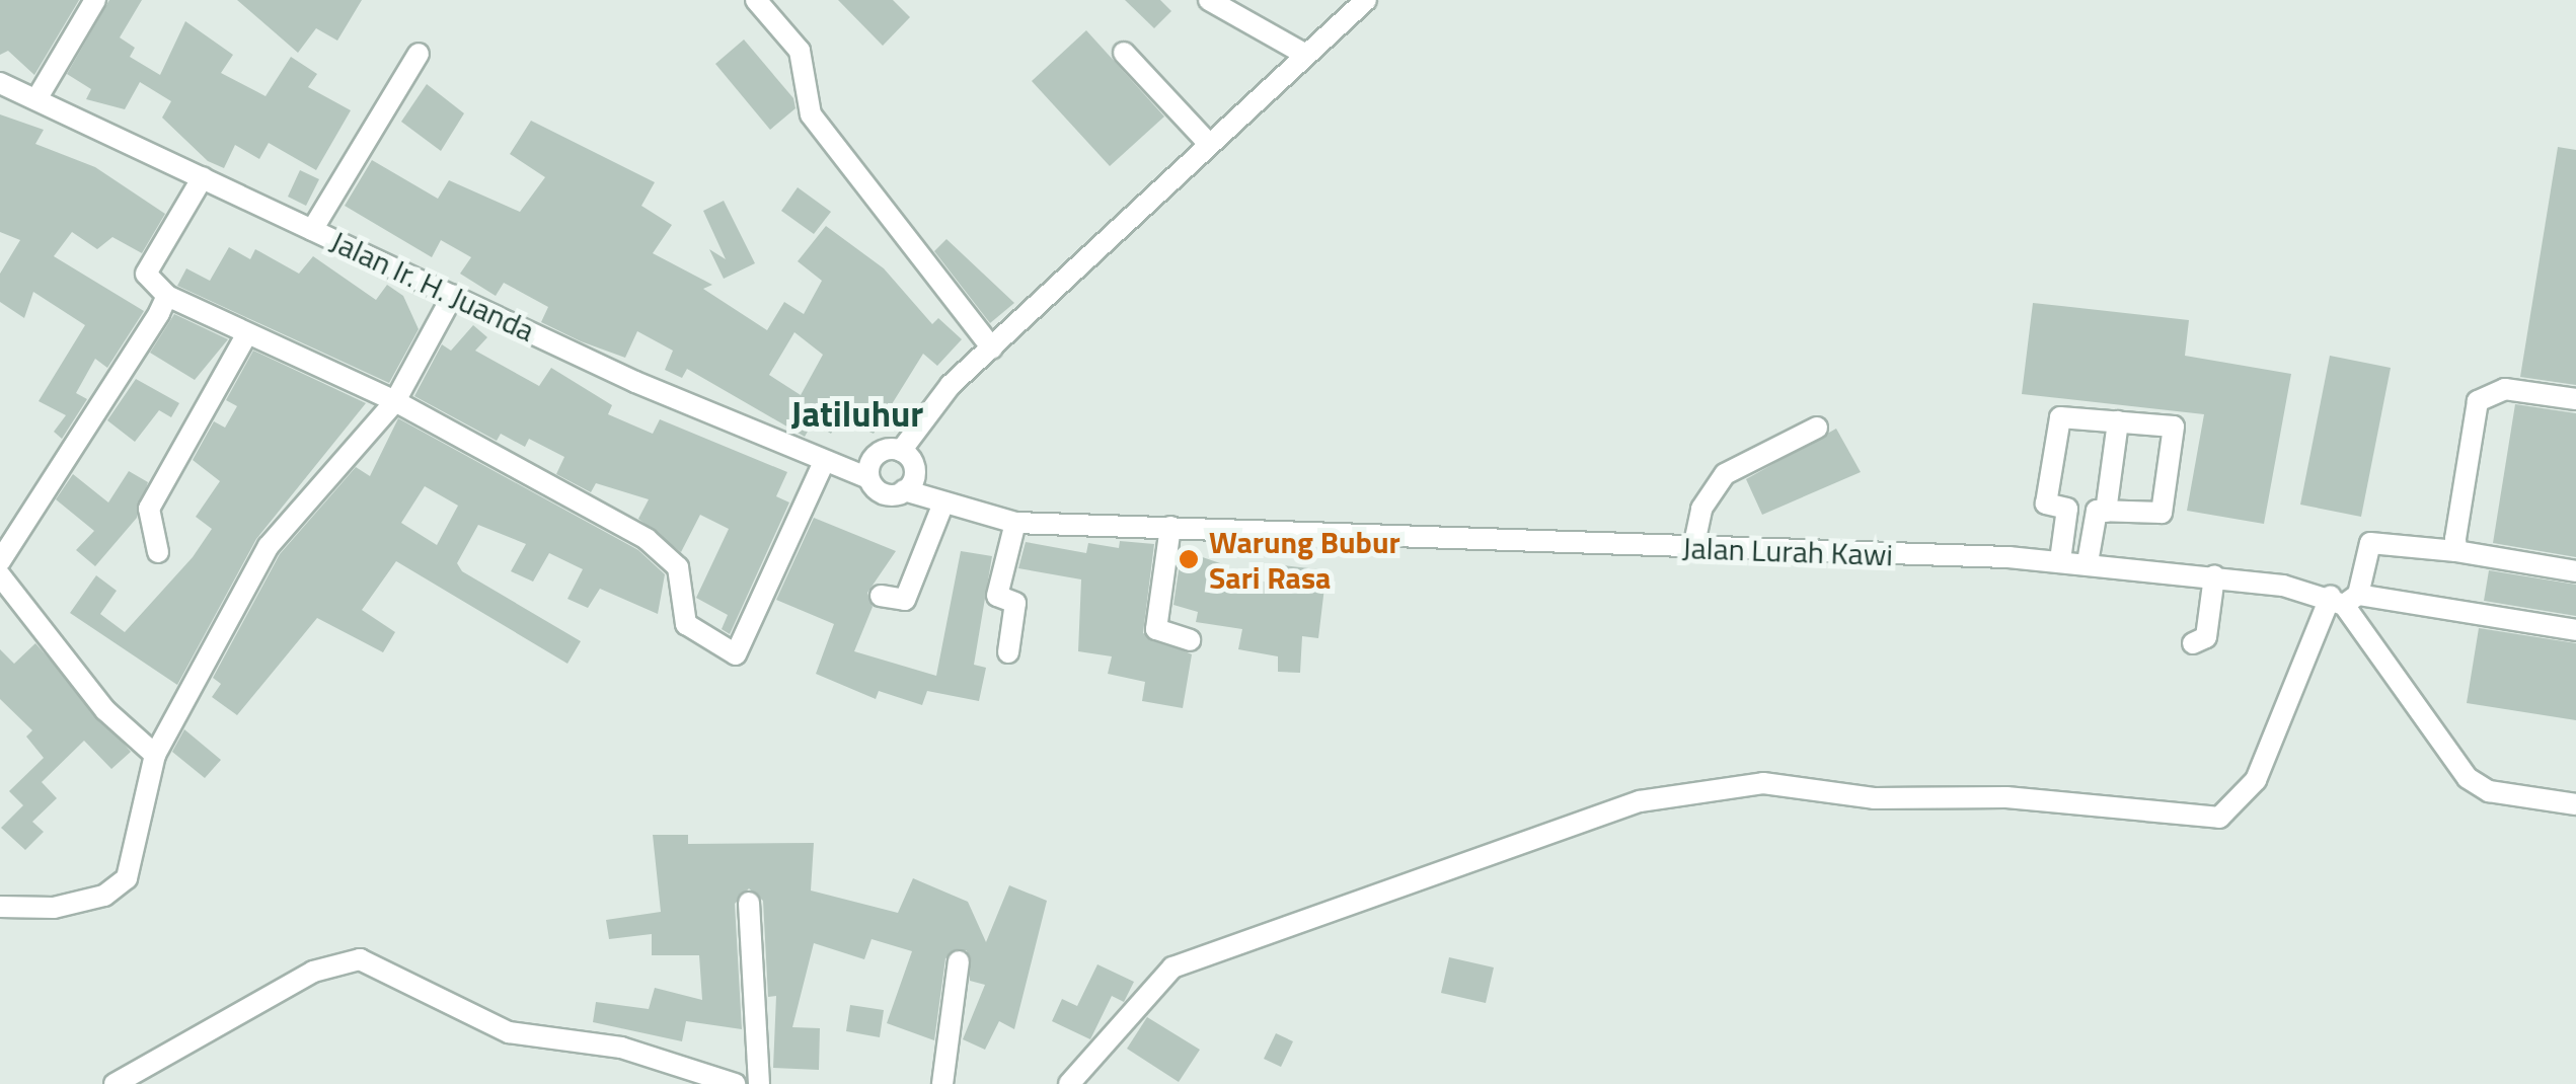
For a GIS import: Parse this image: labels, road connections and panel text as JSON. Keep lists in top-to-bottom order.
{
  "streets": {
    "street": ["Jalan Ir. H. Juanda", "Jalan Lurah Kawi"]
  },
  "crossings": [
    ["Jalan Ir. H. Juanda", "Jalan Lurah Kawi"]
  ],
  "districts": ["Jatiluhur"],
  "places": ["Warung Bubur Sari Rasa"]
}
